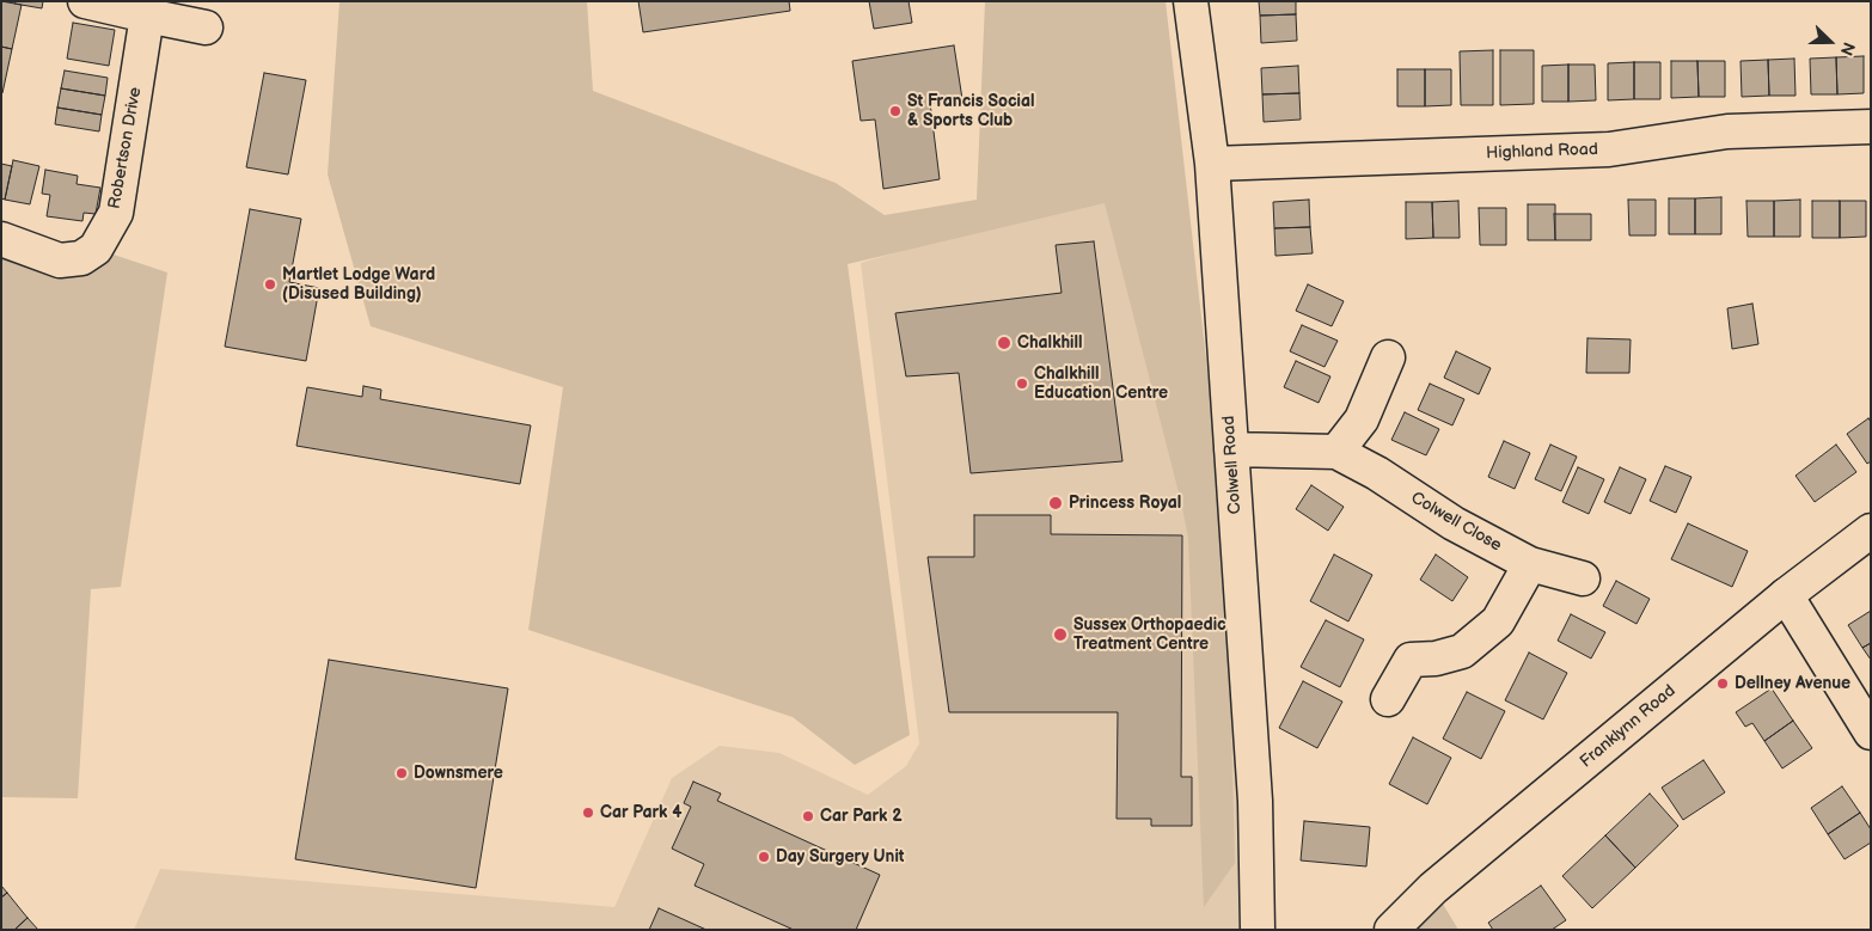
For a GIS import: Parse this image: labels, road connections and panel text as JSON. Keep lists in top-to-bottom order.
{
  "streets": {
    "street": [
      "Robertson Drive",
      "Highland Road",
      "Colwell Road",
      "Colwell Close",
      "Franklynn Road"
    ]
  },
  "crossings": [
    ["Highland Road", "Colwell Road"],
    ["Colwell Road", "Colwell Close"]
  ],
  "places": [
    "St Francis Social & Sports Club",
    "Martlet Lodge Ward (Disused Building)",
    "Chalkhill",
    "Chalkhill Education Centre",
    "Princess Royal",
    "Sussex Orthopaedic Treatment Centre",
    "Dellney Avenue",
    "Downsmere",
    "Car Park 4",
    "Car Park 2",
    "Day Surgery Unit"
  ],
  "north": "right"
}
